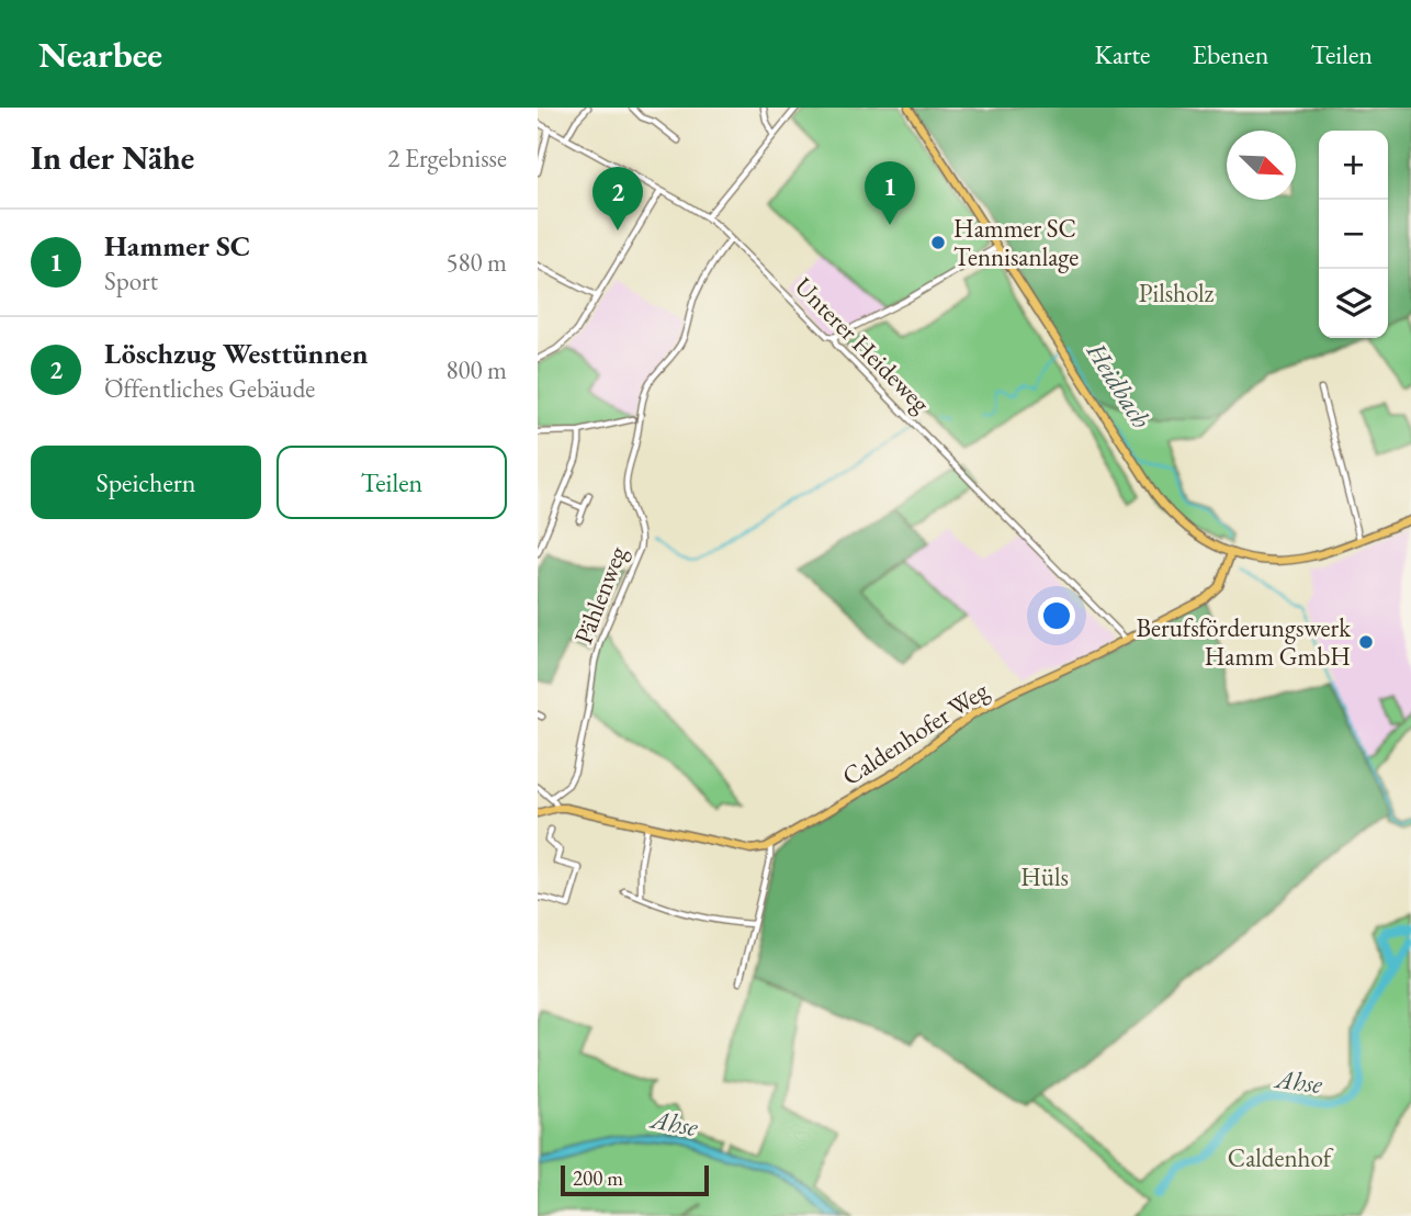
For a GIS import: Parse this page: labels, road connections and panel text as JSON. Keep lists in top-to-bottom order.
{
  "streets": {
    "main road": ["Caldenhofer Weg"],
    "street": ["Unterer Heideweg", "Pählenweg"]
  },
  "crossings": [
    ["Unterer Heideweg", "Pählenweg"],
    ["Unterer Heideweg", "Caldenhofer Weg"]
  ],
  "water": ["Heidbach", "Ahse"],
  "parks": ["Pilsholz", "Hüls", "Caldenhof"],
  "places": ["Hammer SC Tennisanlage", "Berufsförderungswerk Hamm GmbH"],
  "scale_bar": "200 m",
  "north": "bottom right",
  "page": {
    "header": "Nearbee",
    "nav": ["Karte", "Ebenen", "Teilen"],
    "heading": ["In der Nähe", "2 Ergebnisse"],
    "map_buttons": ["+", "−"],
    "pins": ["1", "2"],
    "list": [
      {
        "mark": "1",
        "name": "Hammer SC",
        "note": "Sport",
        "value": "580 m"
      },
      {
        "mark": "2",
        "name": "Löschzug Westtünnen",
        "note": "Öffentliches Gebäude",
        "value": "800 m"
      }
    ],
    "buttons": ["Speichern", "Teilen"],
    "scale": "200 m"
  }
}
